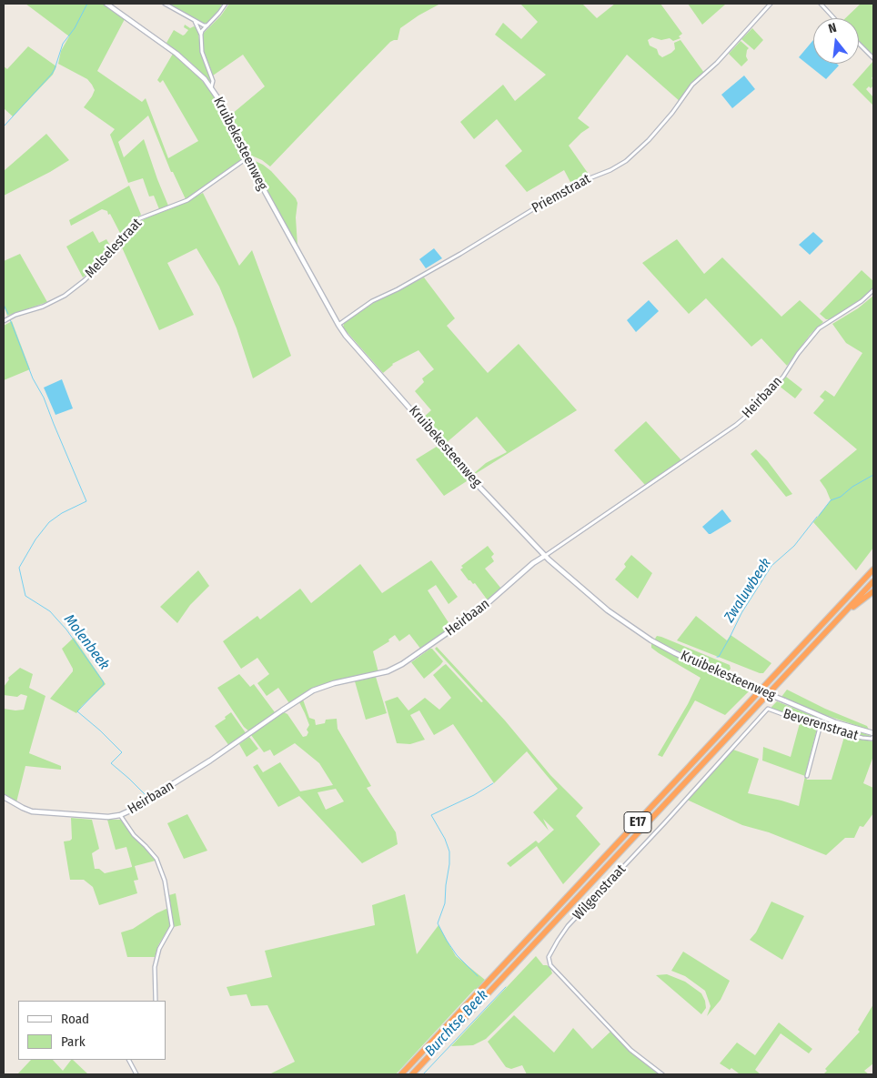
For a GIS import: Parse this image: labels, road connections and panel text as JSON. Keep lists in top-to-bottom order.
{
  "streets": {
    "highway": ["E17"],
    "street": [
      "Kruibekesteenweg",
      "Priemstraat",
      "Melselestraat",
      "Heirbaan",
      "Beverenstraat",
      "Wilgenstraat"
    ]
  },
  "crossings": [
    ["Kruibekesteenweg", "Priemstraat"],
    ["Kruibekesteenweg", "Melselestraat"],
    ["Kruibekesteenweg", "Heirbaan"],
    ["Kruibekesteenweg", "Beverenstraat"],
    ["Beverenstraat", "Wilgenstraat"]
  ],
  "water": ["Zwaluwbeek", "Molenbeek", "Burchtse Beek"],
  "legend": ["Road", "Park"],
  "north": "top"
}
